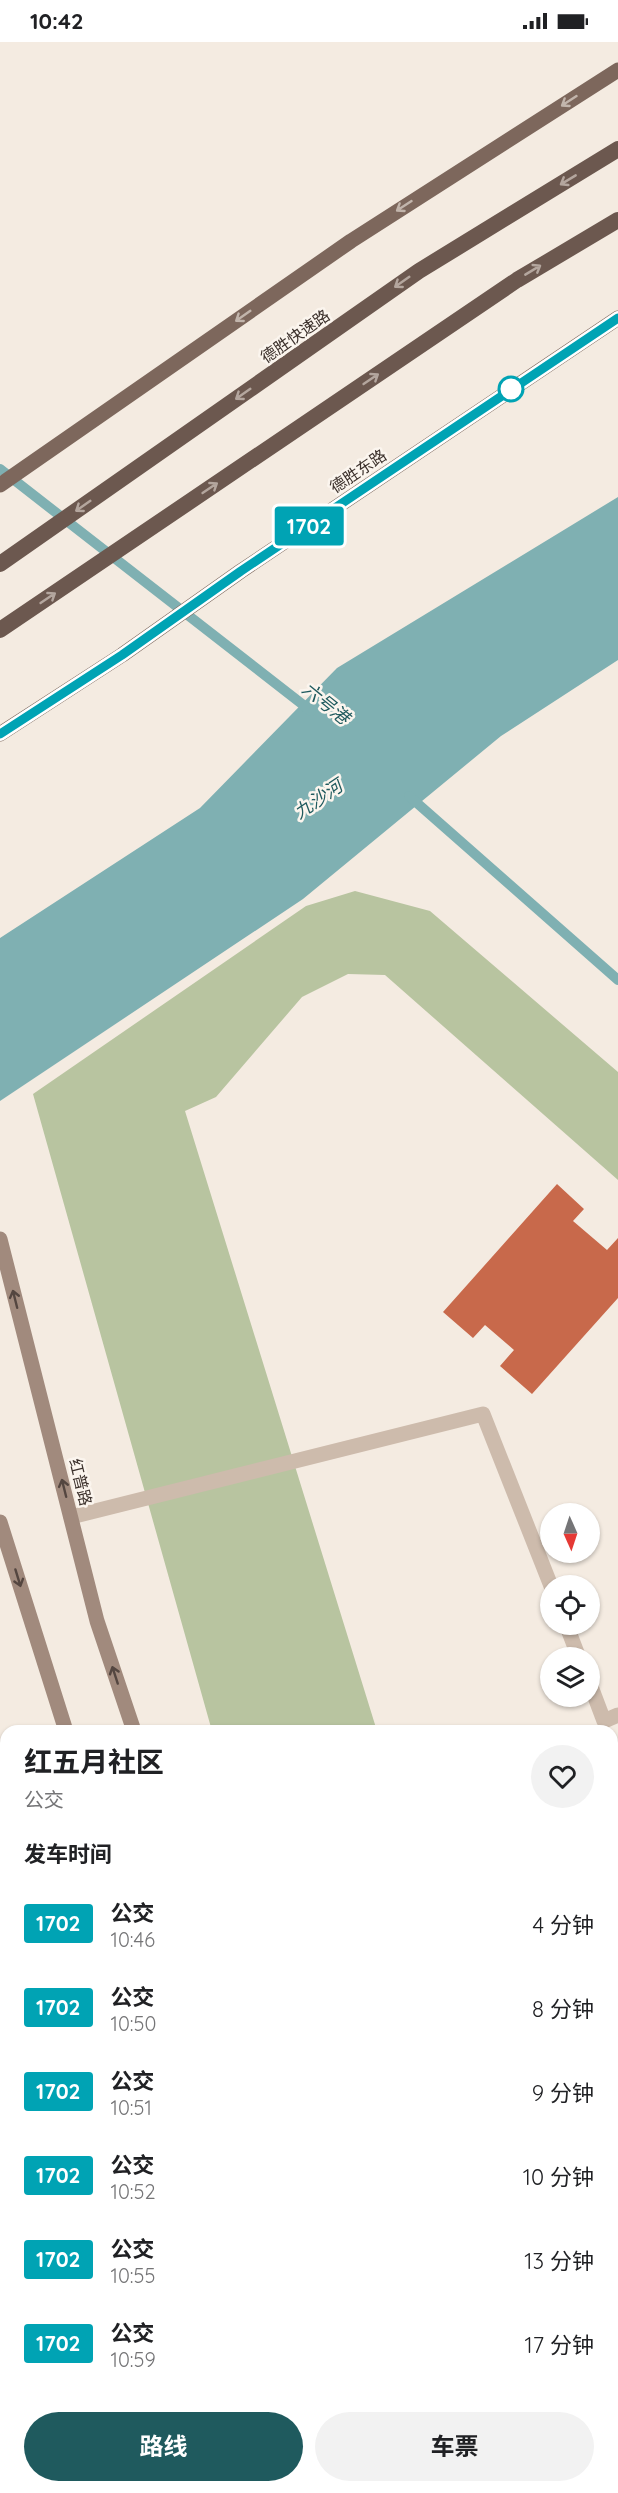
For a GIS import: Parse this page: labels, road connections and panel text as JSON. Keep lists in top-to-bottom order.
{
  "streets": {
    "highway": ["德胜快速路"],
    "main road": ["德胜东路", "红普路"]
  },
  "water": ["六号港", "九沙河"],
  "lines": ["bus line 1702"],
  "north": "bottom",
  "page": {
    "status": "10:42",
    "on_map": "1702",
    "heading": [
      ["红五月社区", "公交"],
      "发车时间"
    ],
    "list": [
      {
        "mark": "1702",
        "name": "公交",
        "note": "10:46",
        "value": "4 分钟"
      },
      {
        "mark": "1702",
        "name": "公交",
        "note": "10:50",
        "value": "8 分钟"
      },
      {
        "mark": "1702",
        "name": "公交",
        "note": "10:51",
        "value": "9 分钟"
      },
      {
        "mark": "1702",
        "name": "公交",
        "note": "10:52",
        "value": "10 分钟"
      },
      {
        "mark": "1702",
        "name": "公交",
        "note": "10:55",
        "value": "13 分钟"
      },
      {
        "mark": "1702",
        "name": "公交",
        "note": "10:59",
        "value": "17 分钟"
      }
    ],
    "buttons": ["路线", "车票"]
  }
}
